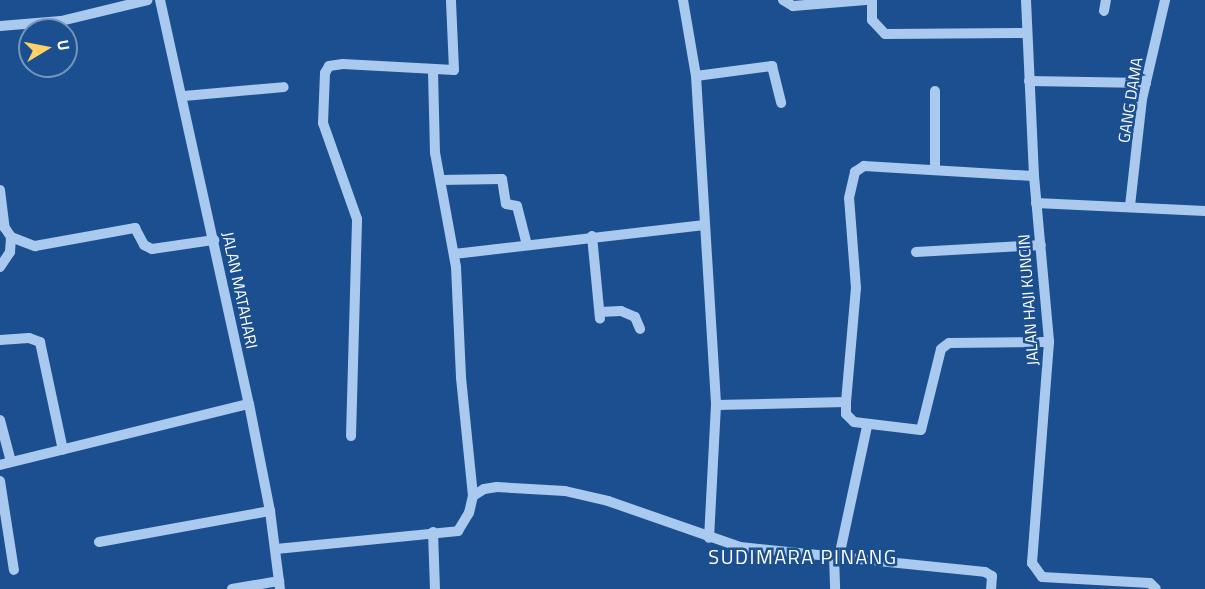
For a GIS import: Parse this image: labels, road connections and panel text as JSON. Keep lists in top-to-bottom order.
{
  "streets": {
    "street": ["GANG DAMA", "JALAN MATAHARI", "JALAN HAJI KUNCIN"]
  },
  "districts": ["SUDIMARA PINANG"],
  "north": "right"
}
